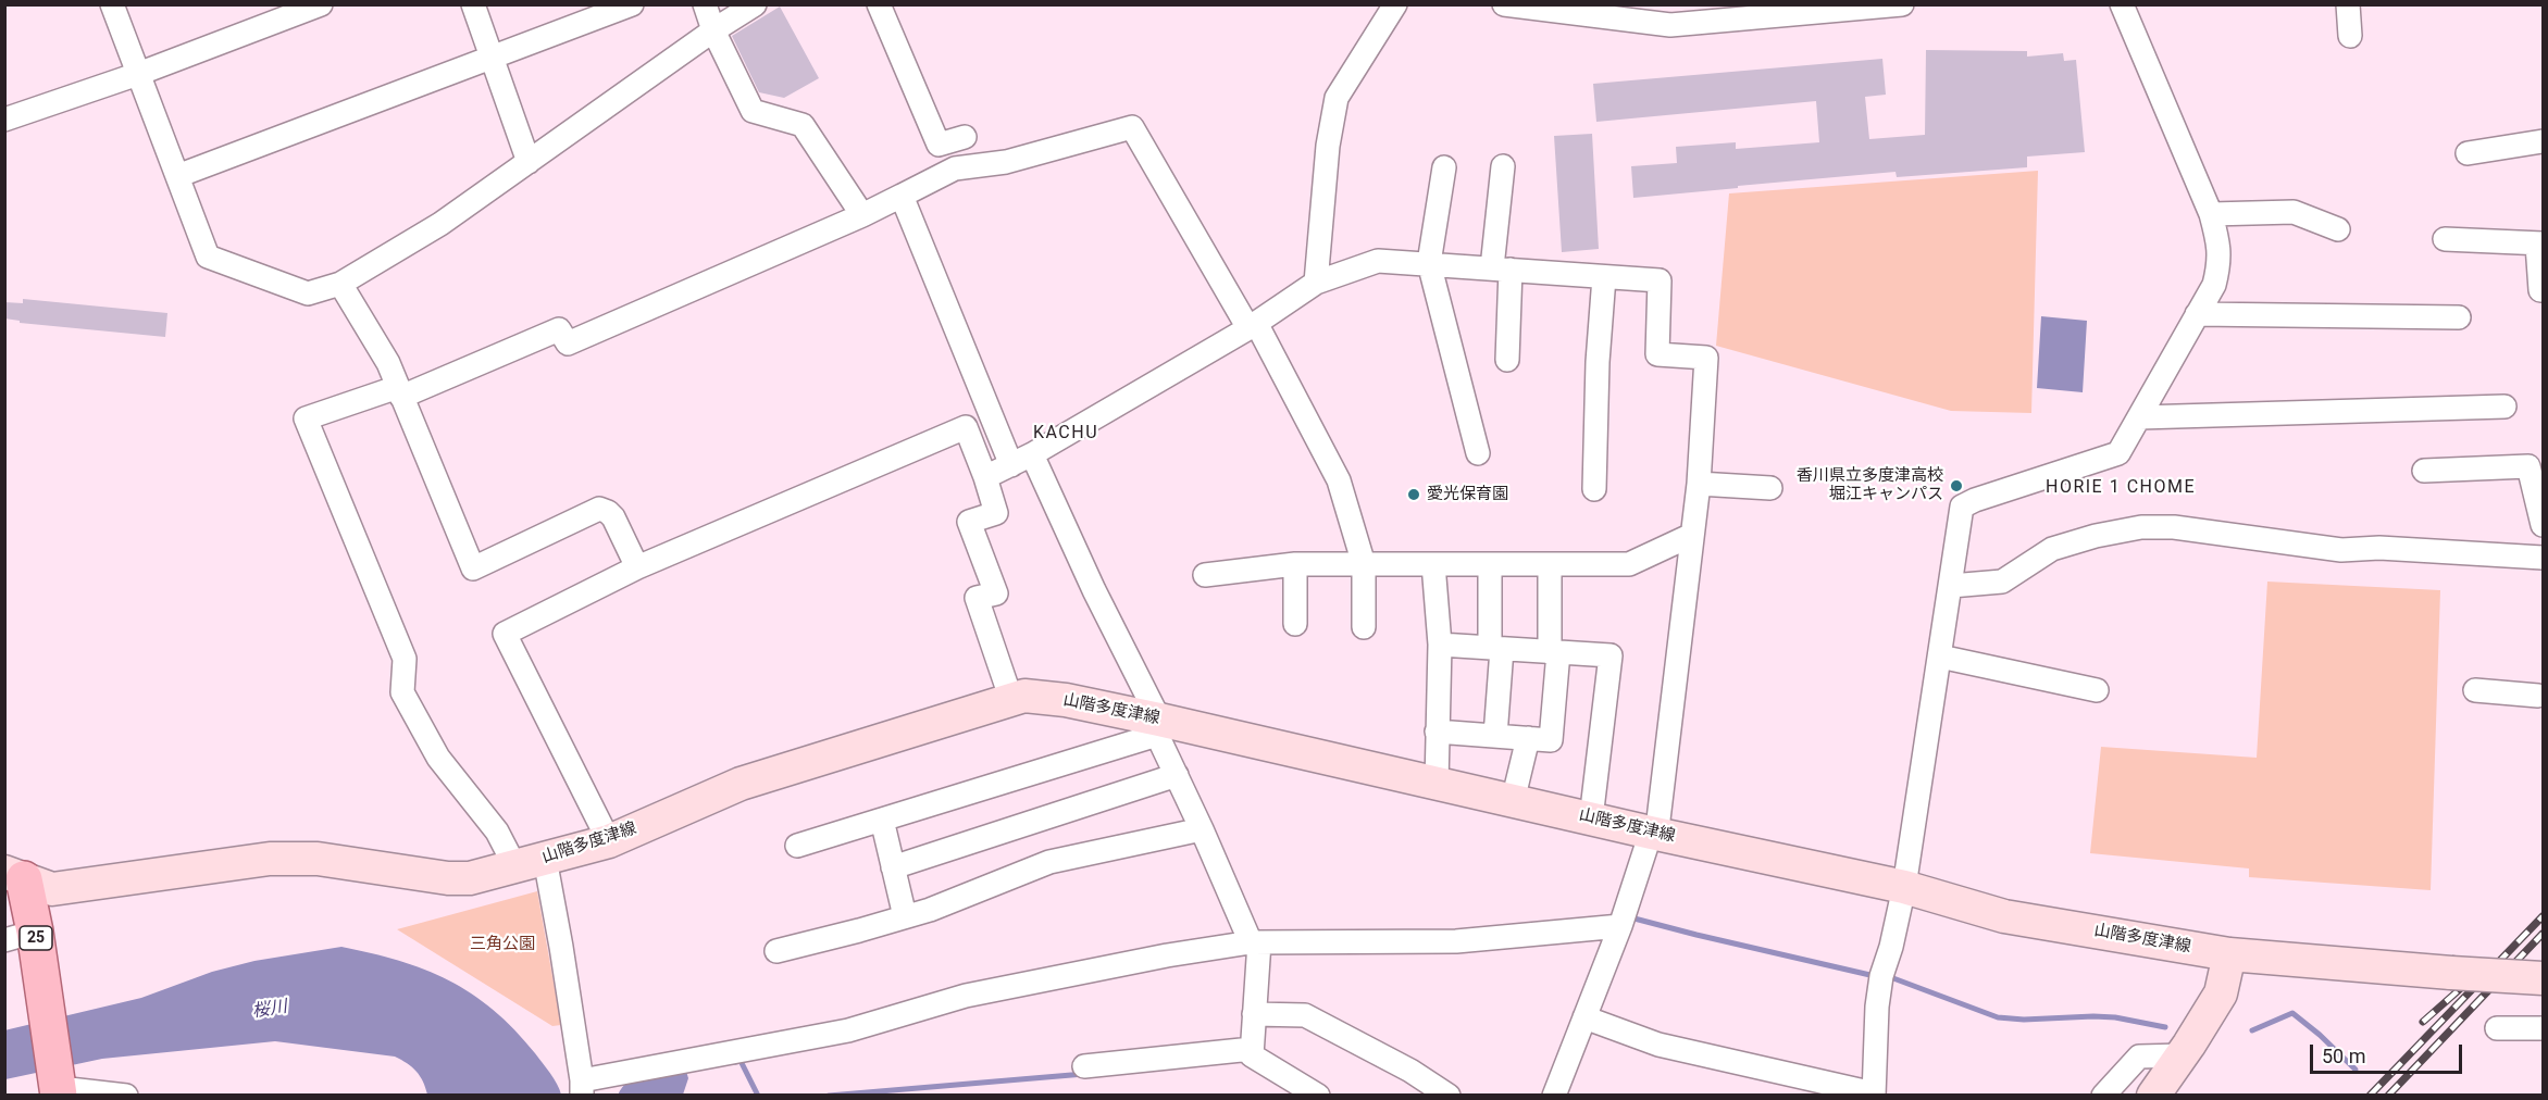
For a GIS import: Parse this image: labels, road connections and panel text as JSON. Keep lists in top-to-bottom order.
{
  "streets": {
    "main road": ["山階多度津線", "25"]
  },
  "crossings": [
    ["山階多度津線", "25"]
  ],
  "districts": ["KACHU", "HORIE 1 CHOME"],
  "water": ["桜川"],
  "parks": ["三角公園"],
  "places": ["香川県立多度津高校 堀江キャンパス", "愛光保育園"],
  "scale_bar": "50 m"
}
